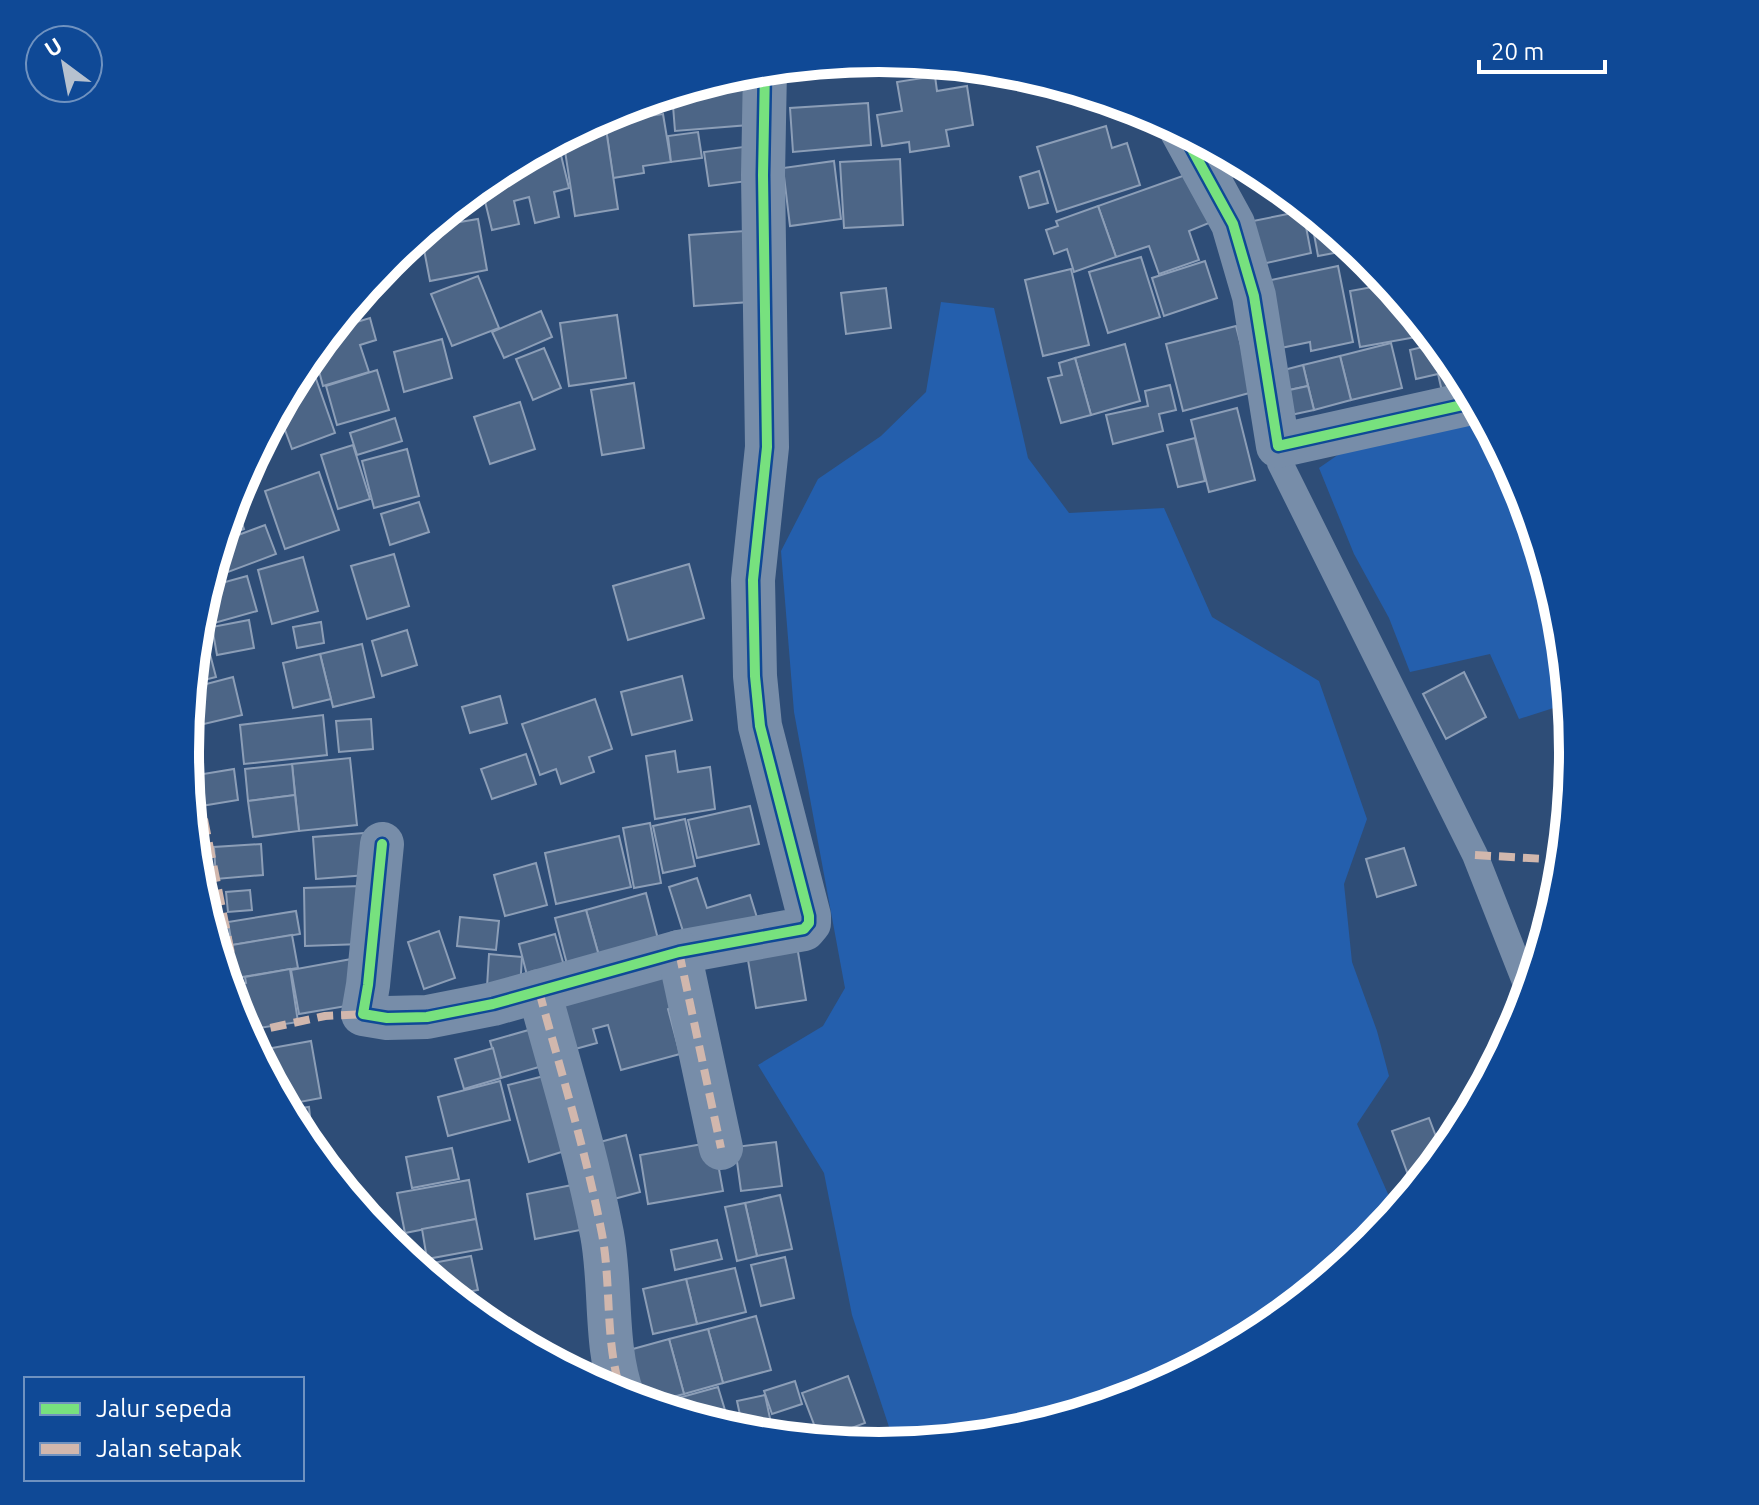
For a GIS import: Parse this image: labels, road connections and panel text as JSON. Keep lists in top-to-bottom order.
{
  "legend": ["Jalur sepeda", "Jalan setapak"],
  "scale_bar": "20 m",
  "north": "top left"
}
